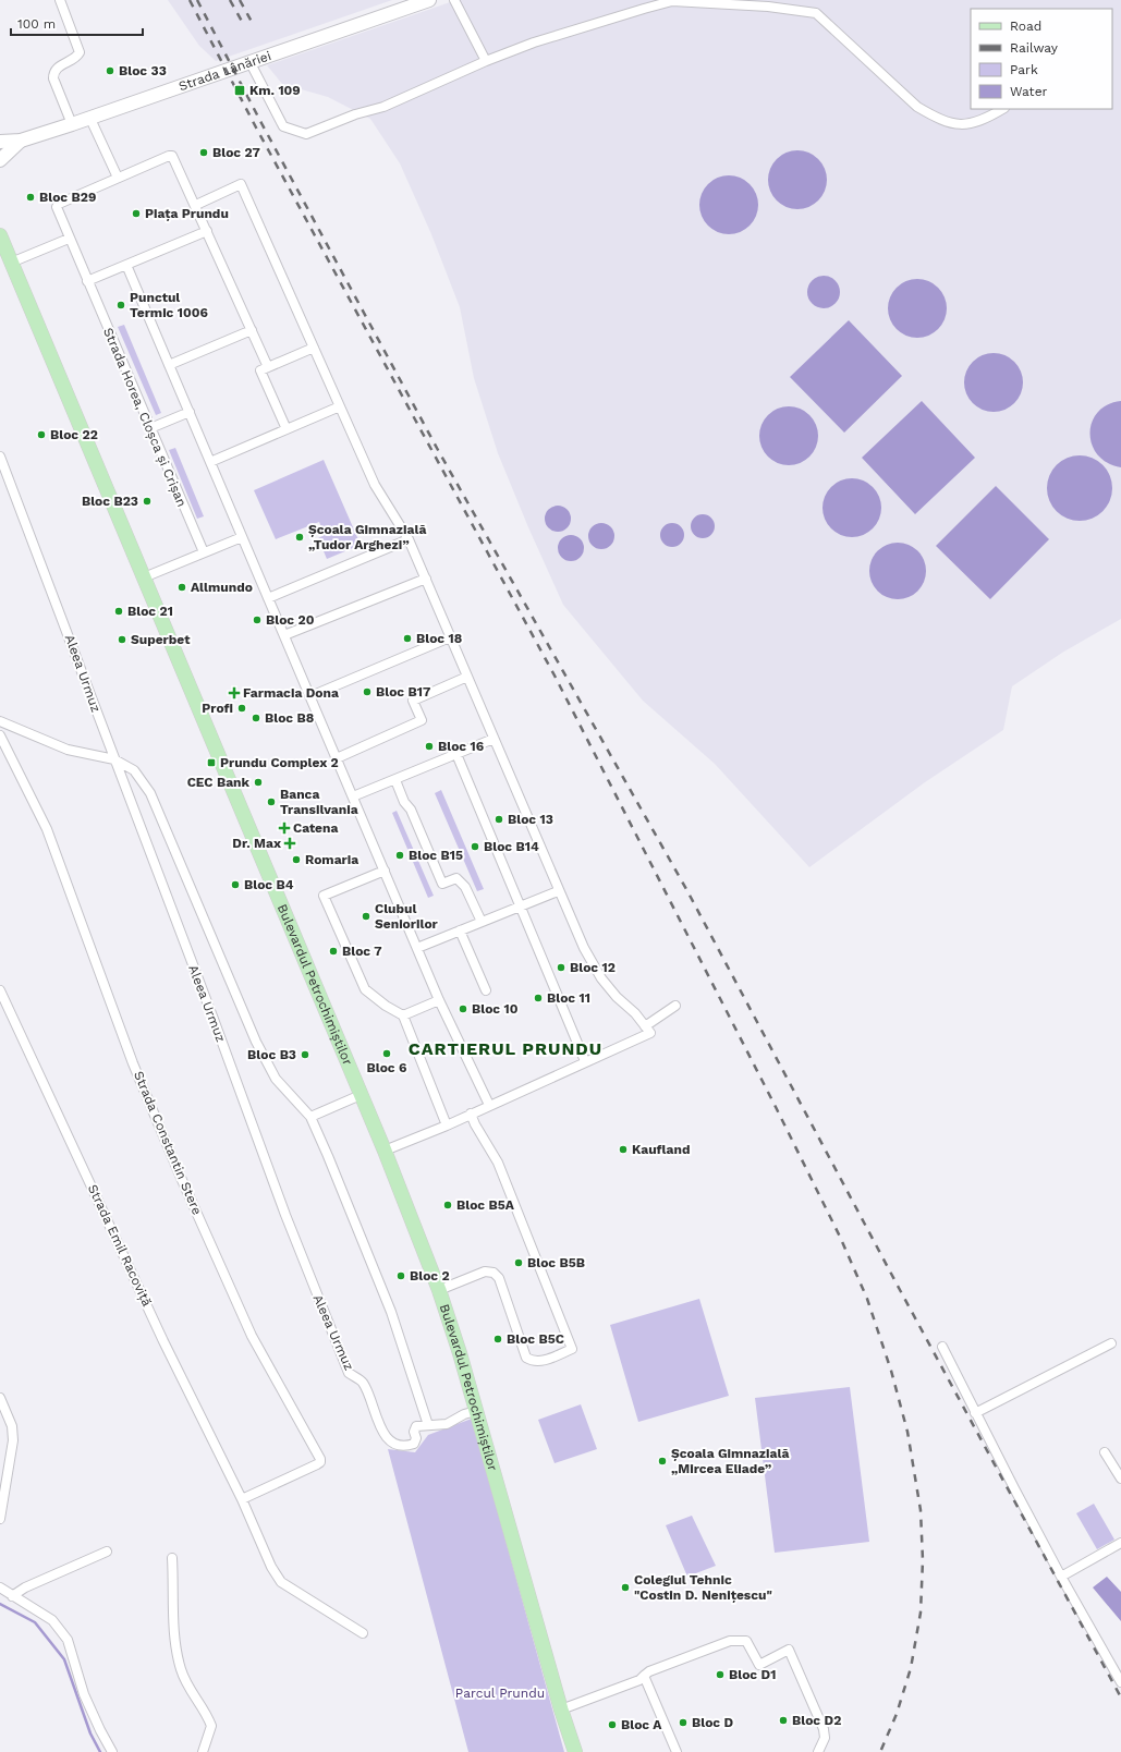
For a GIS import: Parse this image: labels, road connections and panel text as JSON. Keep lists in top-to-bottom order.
{
  "streets": {
    "main road": ["Bulevardul Petrochimiștilor"],
    "street": [
      "Strada Lânăriei",
      "Strada Horea, Cloșca și Crișan",
      "Aleea Urmuz",
      "Strada Constantin Stere",
      "Strada Emil Racoviță"
    ]
  },
  "crossings": [
    ["Strada Constantin Stere", "Strada Emil Racoviță"]
  ],
  "districts": ["CARTIERUL PRUNDU"],
  "parks": ["Parcul Prundu"],
  "places": {
    "other": [
      "Bloc 33",
      "Bloc 27",
      "Bloc B29",
      "Piața Prundu",
      "Punctul Termic 1006",
      "Bloc 22",
      "Bloc B23",
      "Școala Gimnazială „Tudor Arghezi”",
      "Allmundo",
      "Bloc 21",
      "Bloc 20",
      "Bloc 18",
      "Superbet",
      "Bloc B17",
      "Profi",
      "Bloc B8",
      "Bloc 16",
      "CEC Bank",
      "Banca Transilvania",
      "Bloc 13",
      "Bloc B14",
      "Bloc B15",
      "Romaria",
      "Bloc B4",
      "Clubul Seniorilor",
      "Bloc 7",
      "Bloc 12",
      "Bloc 11",
      "Bloc 10",
      "Bloc 6",
      "Bloc B3",
      "Kaufland",
      "Bloc B5A",
      "Bloc B5B",
      "Bloc 2",
      "Bloc B5C",
      "Școala Gimnazială „Mircea Eliade”",
      "Colegiul Tehnic \"Costin D. Nenițescu\"",
      "Bloc D1",
      "Bloc D2",
      "Bloc D",
      "Bloc A"
    ],
    "transit": ["Km. 109", "Prundu Complex 2"],
    "health": ["Farmacia Dona", "Catena", "Dr. Max"]
  },
  "legend": [
    "Road",
    "Railway",
    "Park",
    "Water"
  ],
  "scale_bar": "100 m"
}
